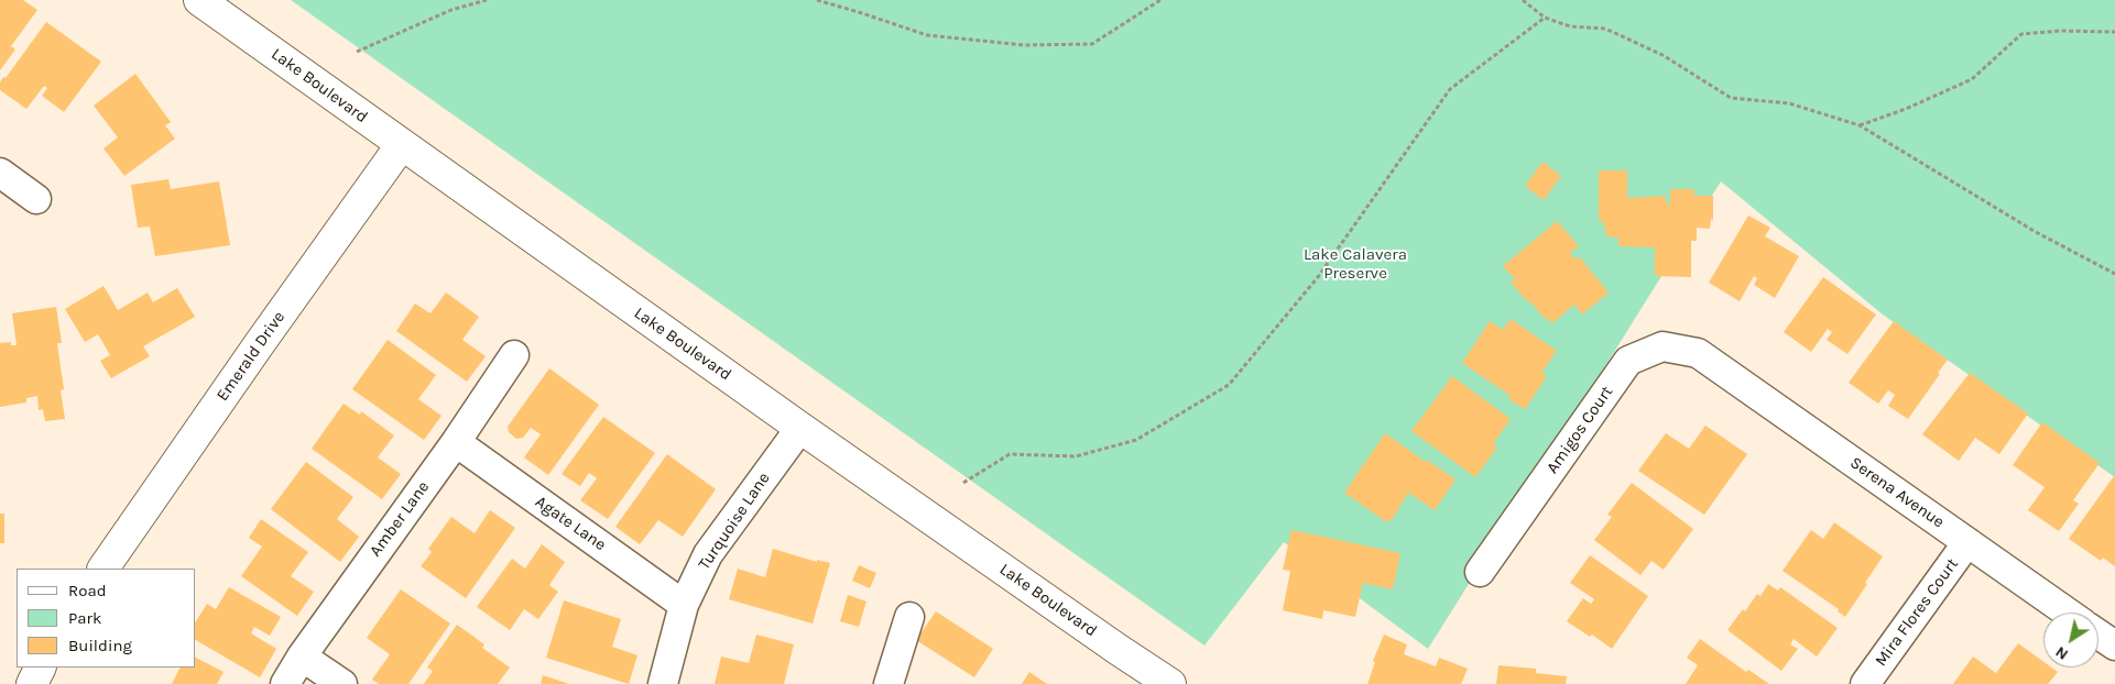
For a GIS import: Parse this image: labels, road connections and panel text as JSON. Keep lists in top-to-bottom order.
{
  "streets": {
    "main road": ["Lake Boulevard", "Emerald Drive"],
    "street": [
      "Amigos Court",
      "Serena Avenue",
      "Amber Lane",
      "Turquoise Lane",
      "Agate Lane",
      "Mira Flores Court"
    ]
  },
  "crossings": [
    ["Lake Boulevard", "Emerald Drive"],
    ["Lake Boulevard", "Turquoise Lane"],
    ["Amigos Court", "Serena Avenue"],
    ["Serena Avenue", "Mira Flores Court"],
    ["Amber Lane", "Agate Lane"],
    ["Turquoise Lane", "Agate Lane"]
  ],
  "parks": ["Lake Calavera Preserve"],
  "legend": ["Road", "Park", "Building"],
  "north": "bottom left"
}
